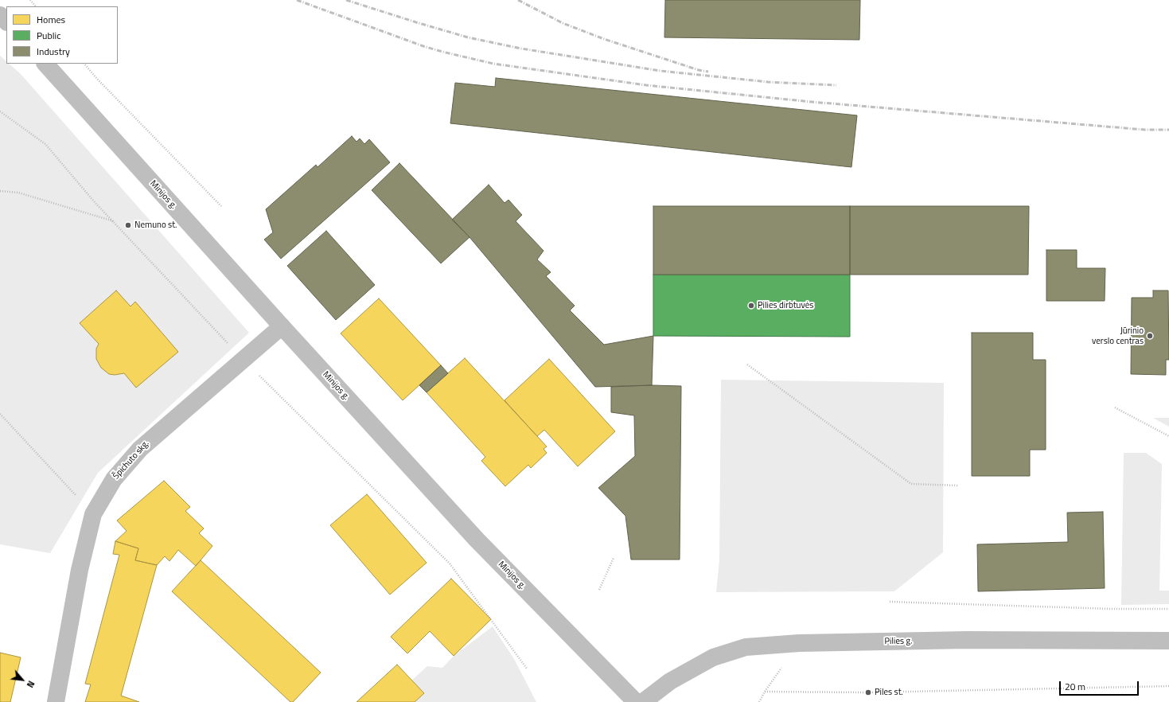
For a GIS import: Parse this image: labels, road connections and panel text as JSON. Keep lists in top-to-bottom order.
{
  "streets": {
    "main road": ["Minijos g.", "Špichuto skg.", "Pilies g."]
  },
  "crossings": [
    ["Minijos g.", "Špichuto skg."]
  ],
  "places": [
    "Nemuno st.",
    "Pilies dirbtuvės",
    "Jūrinio verslo centras",
    "Piles st."
  ],
  "legend": ["Homes", "Public", "Industry"],
  "scale_bar": "20 m",
  "north": "bottom right"
}
